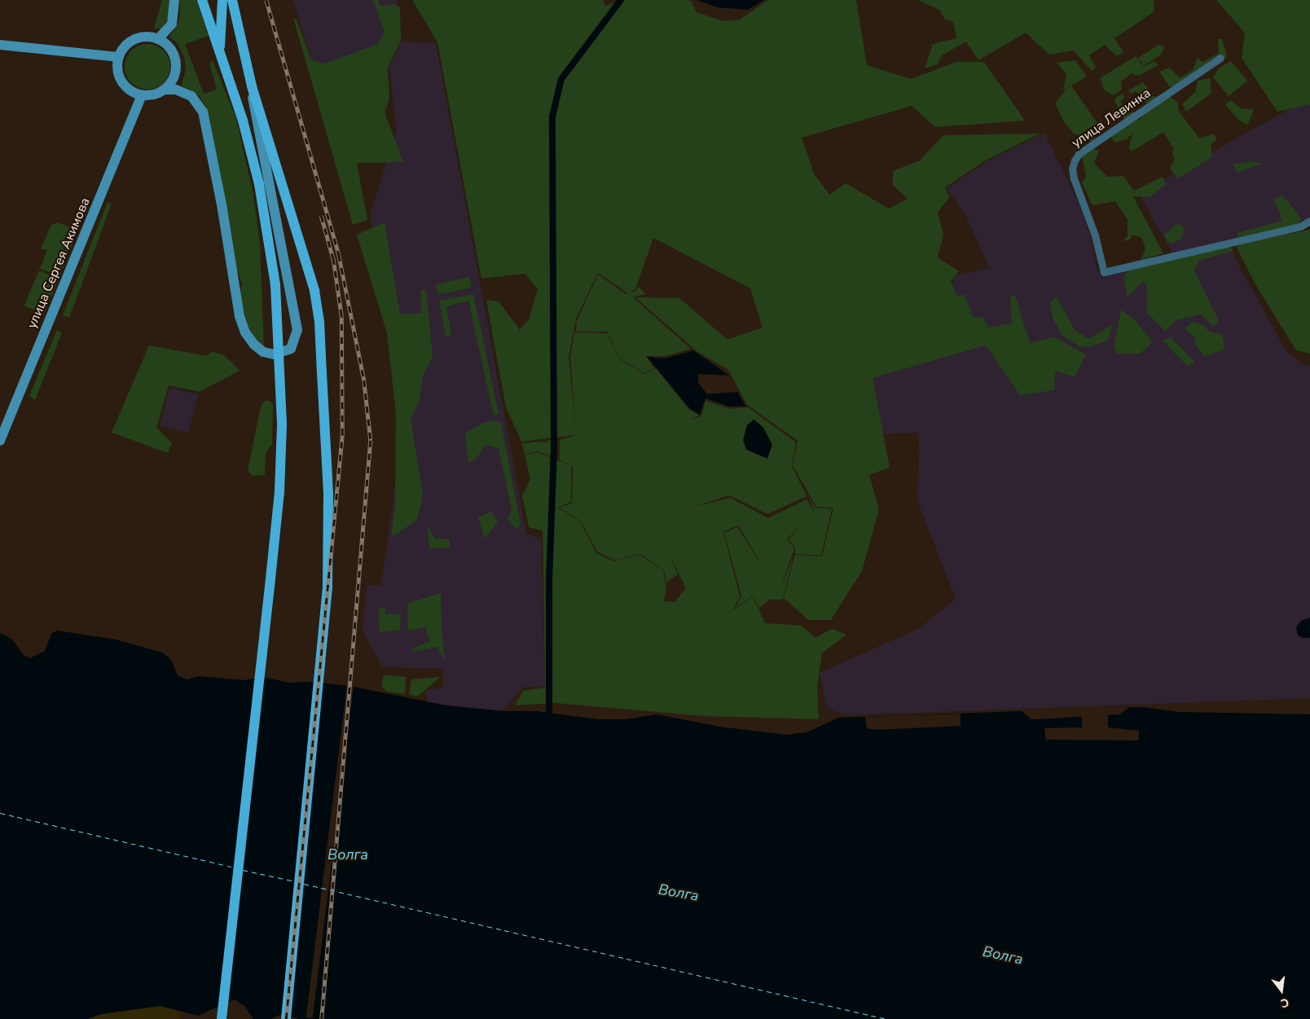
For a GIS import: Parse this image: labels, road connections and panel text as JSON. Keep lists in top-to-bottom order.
{
  "streets": {
    "street": ["улица Левинка", "улица Сергея Акимова"]
  },
  "water": ["Волга"],
  "north": "bottom"
}
